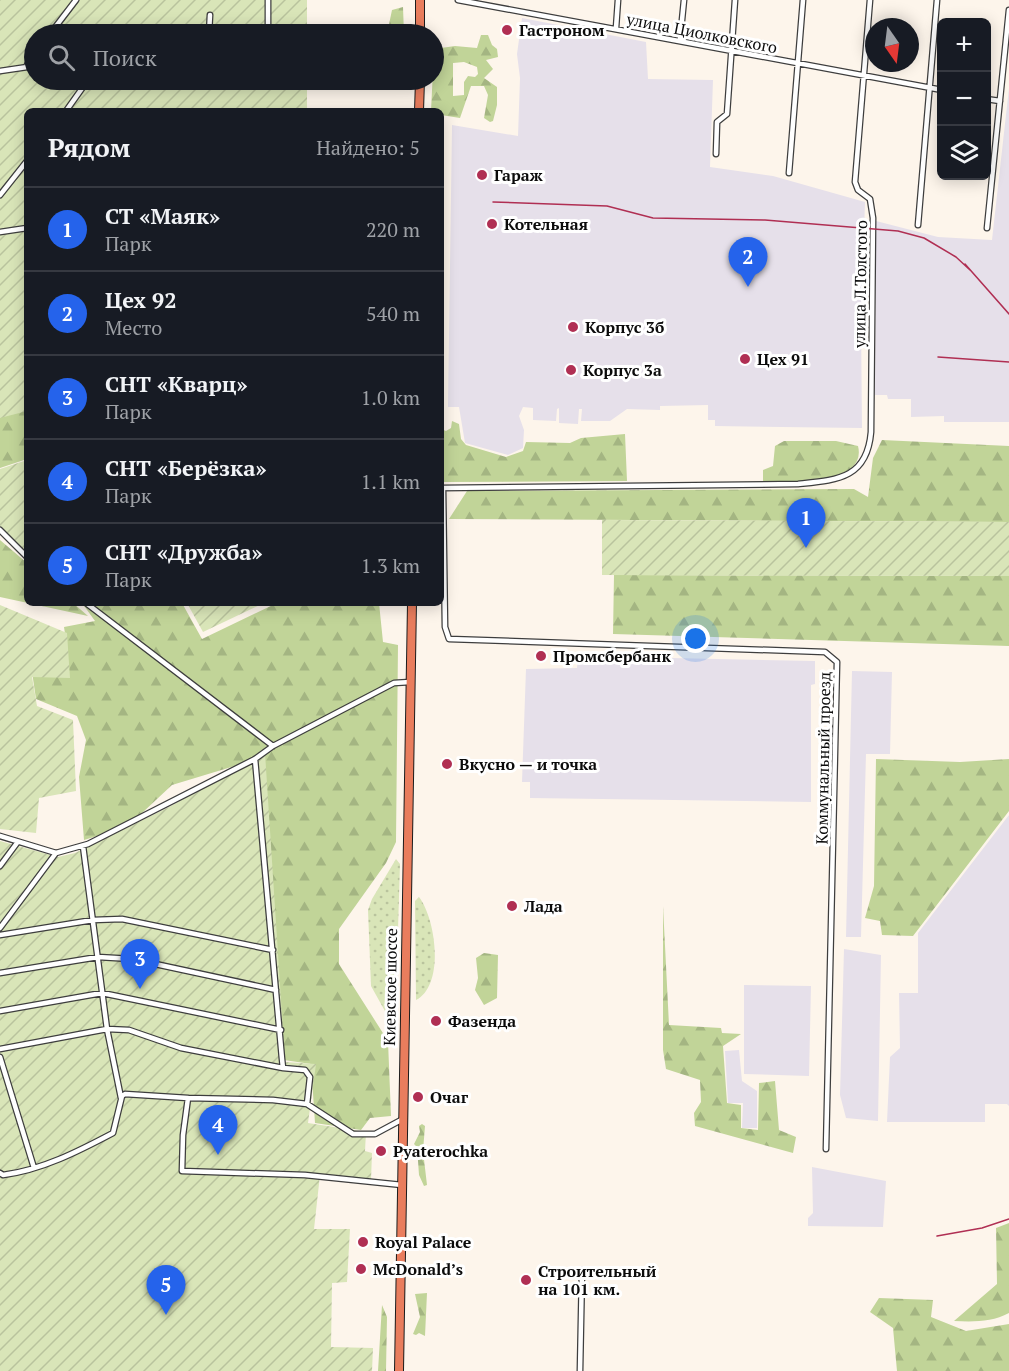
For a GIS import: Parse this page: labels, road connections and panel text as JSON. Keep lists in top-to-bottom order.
{
  "streets": {
    "highway": ["Киевское шоссе"],
    "street": ["улица Циолковского", "улица Л.Толстого", "Коммунальный проезд"]
  },
  "crossings": [
    ["улица Циолковского", "улица Л.Толстого"]
  ],
  "places": [
    "Гастроном",
    "Гараж",
    "Котельная",
    "Корпус 3б",
    "Цех 91",
    "Корпус 3a",
    "Промсбербанк",
    "Вкусно — и точка",
    "Лада",
    "Фазенда",
    "Очаг",
    "Pyaterochka",
    "Royal Palace",
    "McDonald’s",
    "Строительный на 101 км."
  ],
  "north": "bottom",
  "page": {
    "map_buttons": ["+", "−"],
    "search": "Поиск",
    "heading": ["Рядом", "Найдено: 5"],
    "list": [
      {
        "mark": "1",
        "name": "СТ «Маяк»",
        "note": "Парк",
        "value": "220 m"
      },
      {
        "mark": "2",
        "name": "Цех 92",
        "note": "Место",
        "value": "540 m"
      },
      {
        "mark": "3",
        "name": "СНТ «Кварц»",
        "note": "Парк",
        "value": "1.0 km"
      },
      {
        "mark": "4",
        "name": "СНТ «Берёзка»",
        "note": "Парк",
        "value": "1.1 km"
      },
      {
        "mark": "5",
        "name": "СНТ «Дружба»",
        "note": "Парк",
        "value": "1.3 km"
      }
    ],
    "pins": [
      "2",
      "1",
      "3",
      "4",
      "5"
    ]
  }
}
